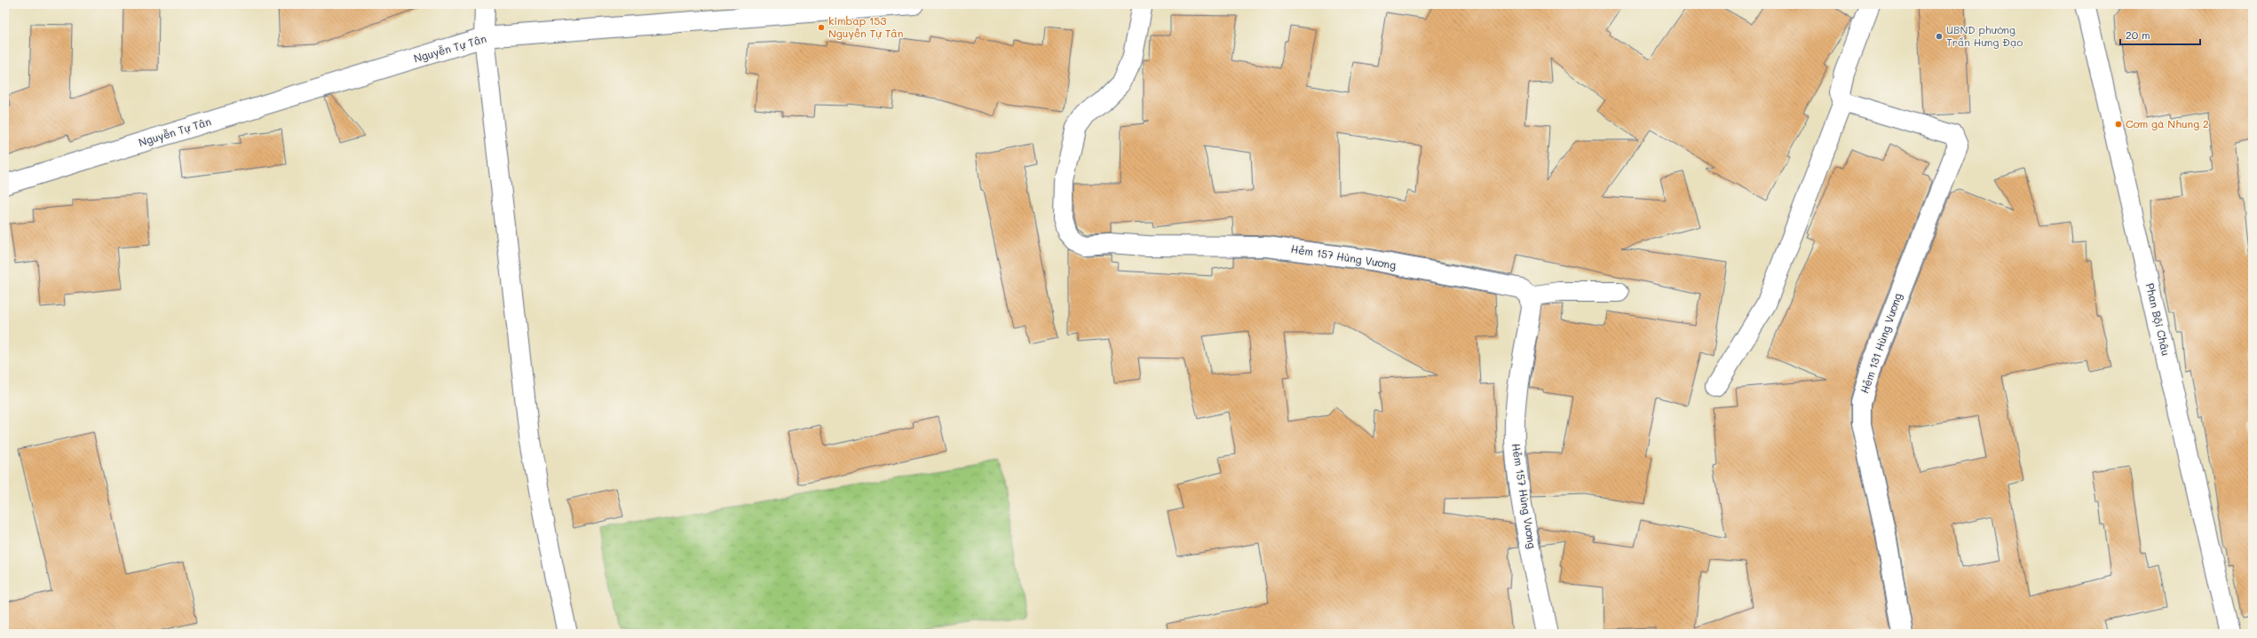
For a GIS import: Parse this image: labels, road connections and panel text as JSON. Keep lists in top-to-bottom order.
{
  "streets": {
    "street": [
      "Nguyễn Tự Tân",
      "Hẻm 157 Hùng Vương",
      "Phan Bội Châu",
      "Hẻm 131 Hùng Vương"
    ]
  },
  "places": ["kimbap 153 Nguyễn Tự Tân", "UBND phường Trần Hưng Đạo", "Cơm gà Nhung 2"],
  "scale_bar": "20 m"
}
